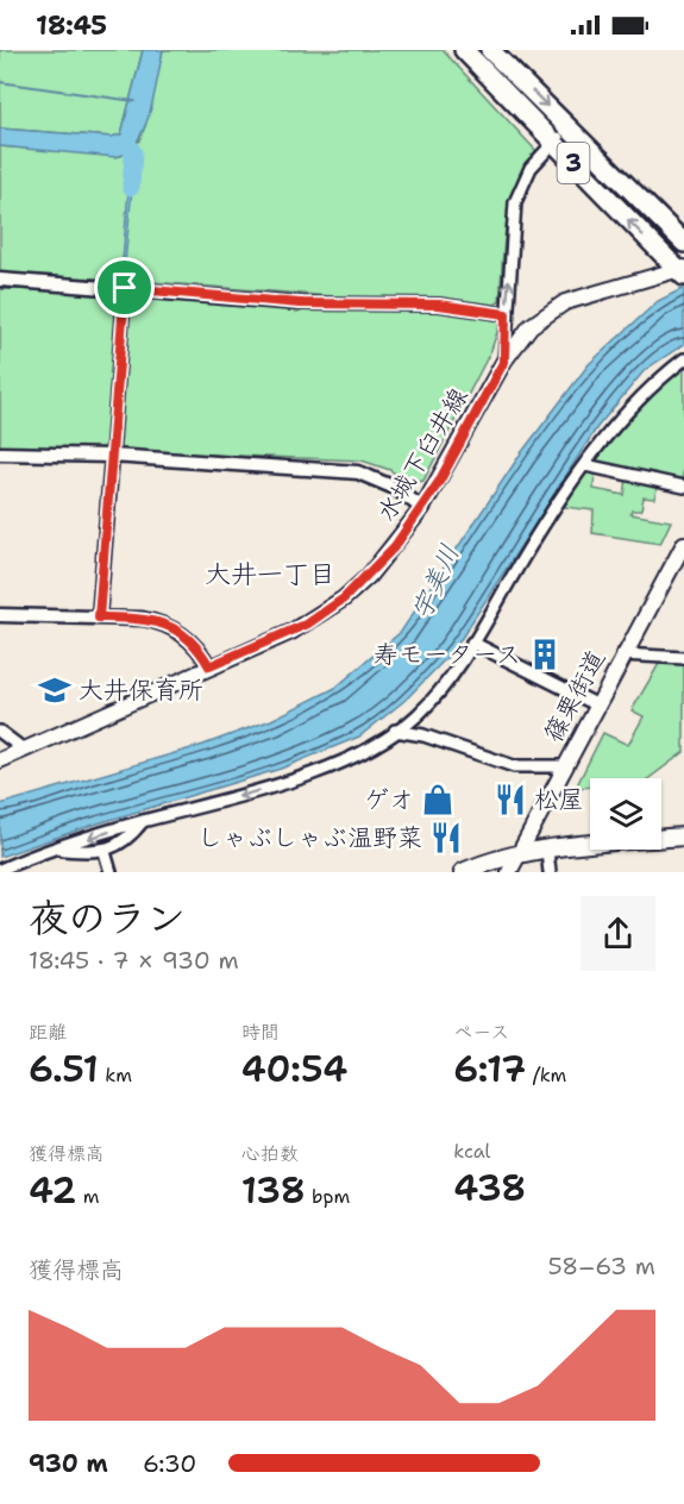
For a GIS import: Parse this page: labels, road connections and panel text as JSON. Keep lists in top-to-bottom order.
{
  "streets": {
    "highway": ["3"],
    "main road": ["水城下臼井線", "篠栗街道"]
  },
  "crossings": [
    ["3", "水城下臼井線"]
  ],
  "districts": ["大井一丁目"],
  "water": ["宇美川"],
  "places": {
    "building": ["寿モータース"],
    "school or university": ["大井保育所"],
    "shop": ["ゲオ"],
    "restaurant": ["松屋", "しゃぶしゃぶ温野菜"]
  },
  "page": {
    "status": "18:45",
    "heading": ["夜のラン", "18:45 · 7 × 930 m"],
    "stats": [
      ["距離", "6.51 km"],
      ["時間", "40:54"],
      ["ペース", "6:17 /km"],
      ["獲得標高", "42 m"],
      ["心拍数", "138 bpm"],
      ["kcal", "438"]
    ],
    "chart": ["獲得標高", "58–63 m"],
    "list": [
      {
        "name": "930 m",
        "note": "6:30"
      }
    ]
  }
}
